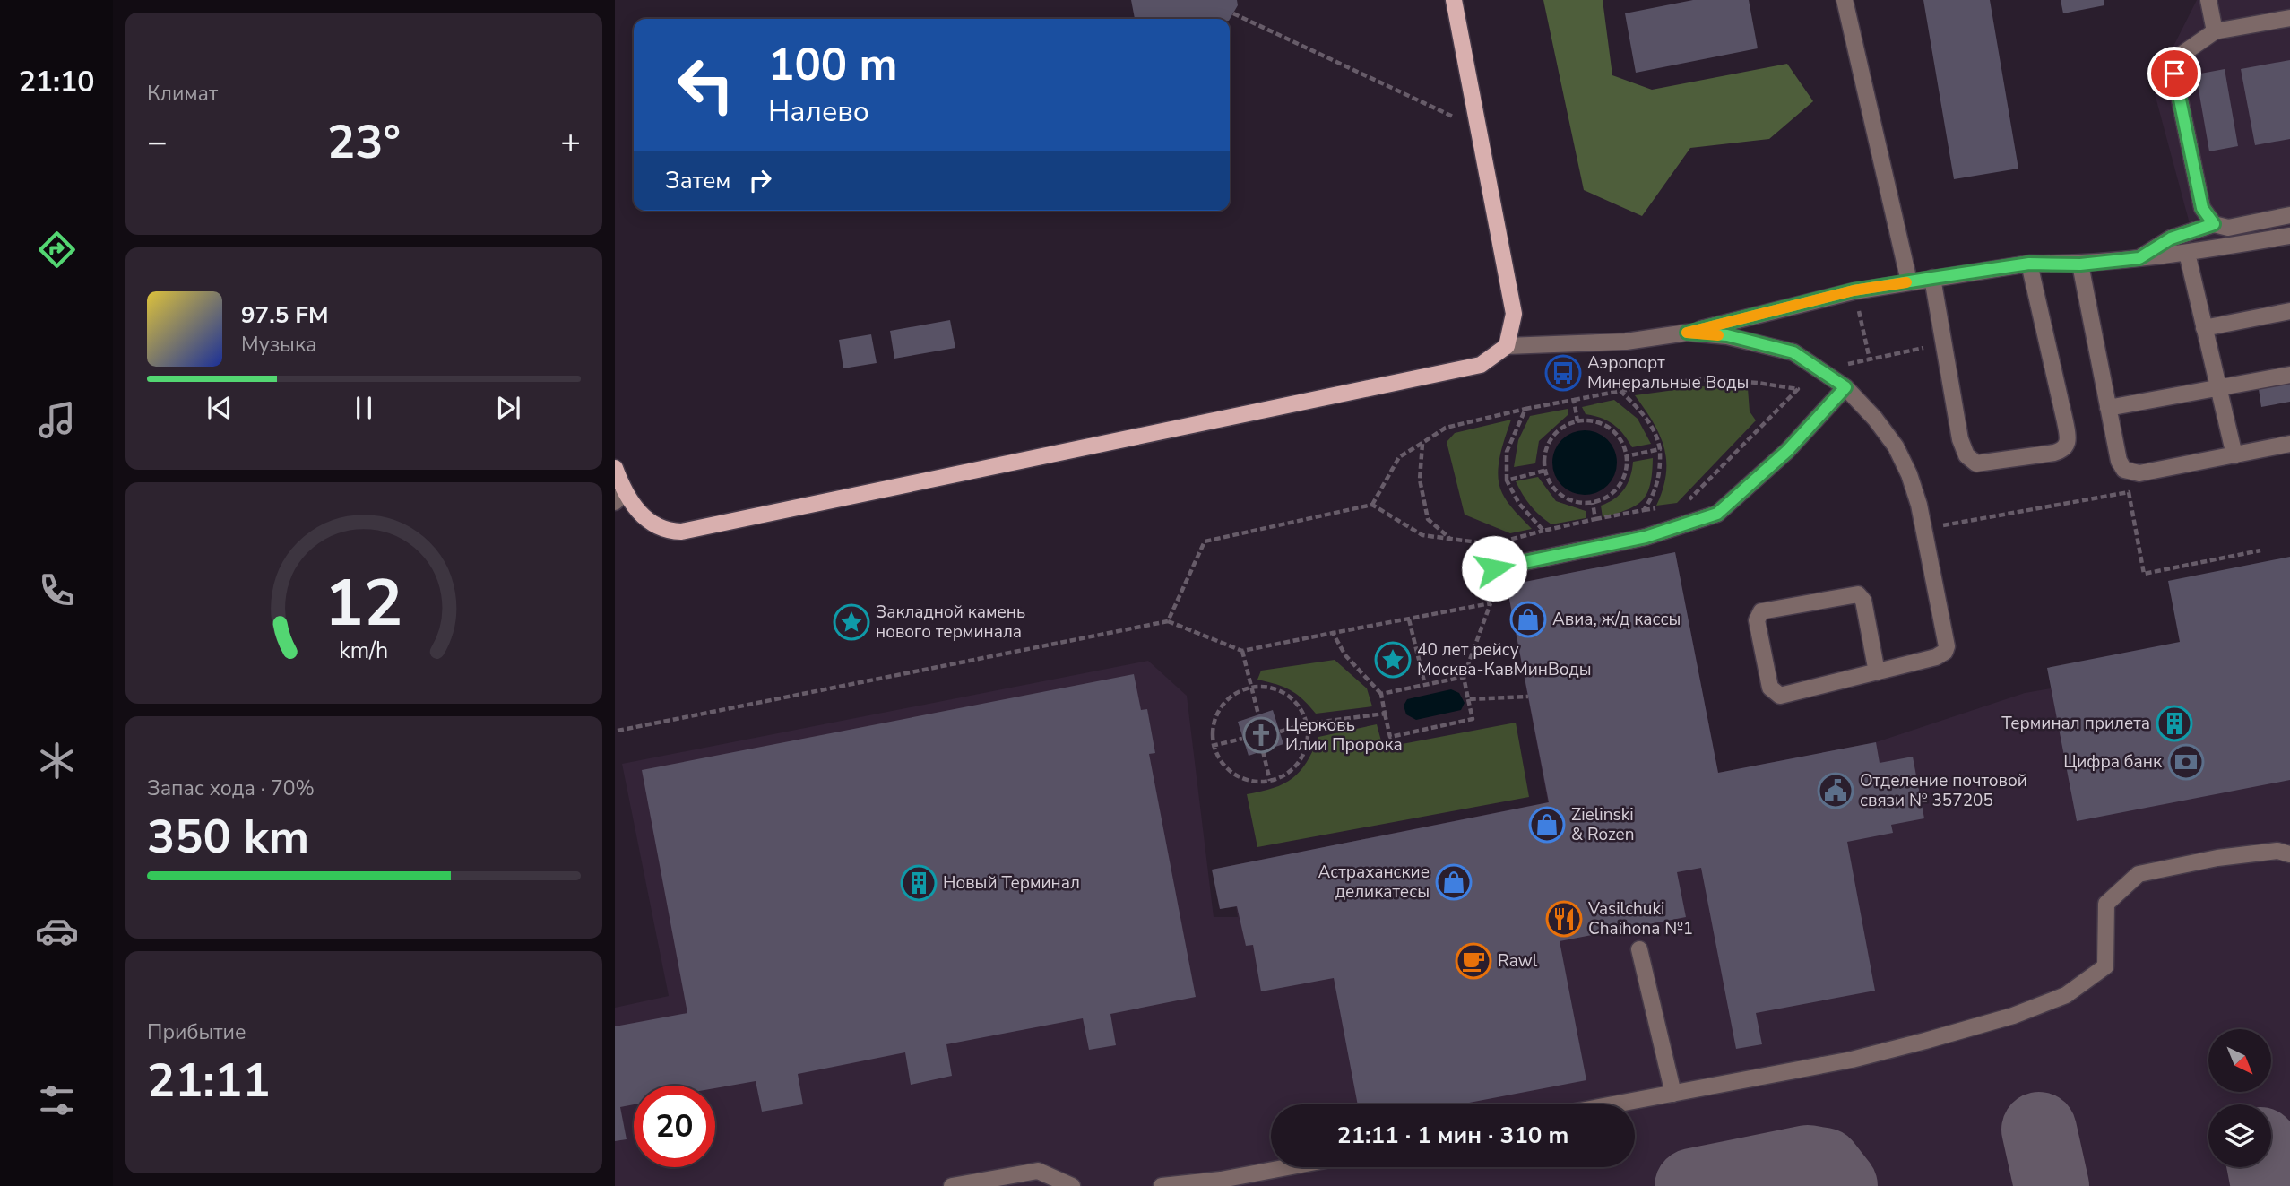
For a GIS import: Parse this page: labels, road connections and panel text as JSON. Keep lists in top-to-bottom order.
{
  "places": {
    "bus stop": ["Аэропорт Минеральные Воды"],
    "shop": ["Авиа, ж/д кассы", "Zielinski & Rozen", "Астраханские деликатесы"],
    "place": ["Закладной камень нового терминала", "40 лет рейсу Москва-КавМинВоды"],
    "building": ["Терминал прилета", "Новый Терминал"],
    "church": ["Церковь Илии Пророка"],
    "bank": ["Цифра банк"],
    "public building": ["Отделение почтовой связи № 357205"],
    "restaurant": ["Vasilchuki Chaihona №1"],
    "cafe": ["Rawl"]
  },
  "north": "bottom right",
  "page": {
    "tabs": "21:10",
    "tile": [
      "Климат",
      ["Запас хода · 70%", "350 km"],
      ["Прибытие", "21:11"]
    ],
    "turn": ["100 m", "Налево"],
    "heat": ["−", "23°", "+"],
    "then": "Затем",
    "song": ["97.5 FM", "Музыка"],
    "limit": "20",
    "trip": "21:11 · 1 мин · 310 m",
    "gauge": ["12", "km/h"]
  }
}
